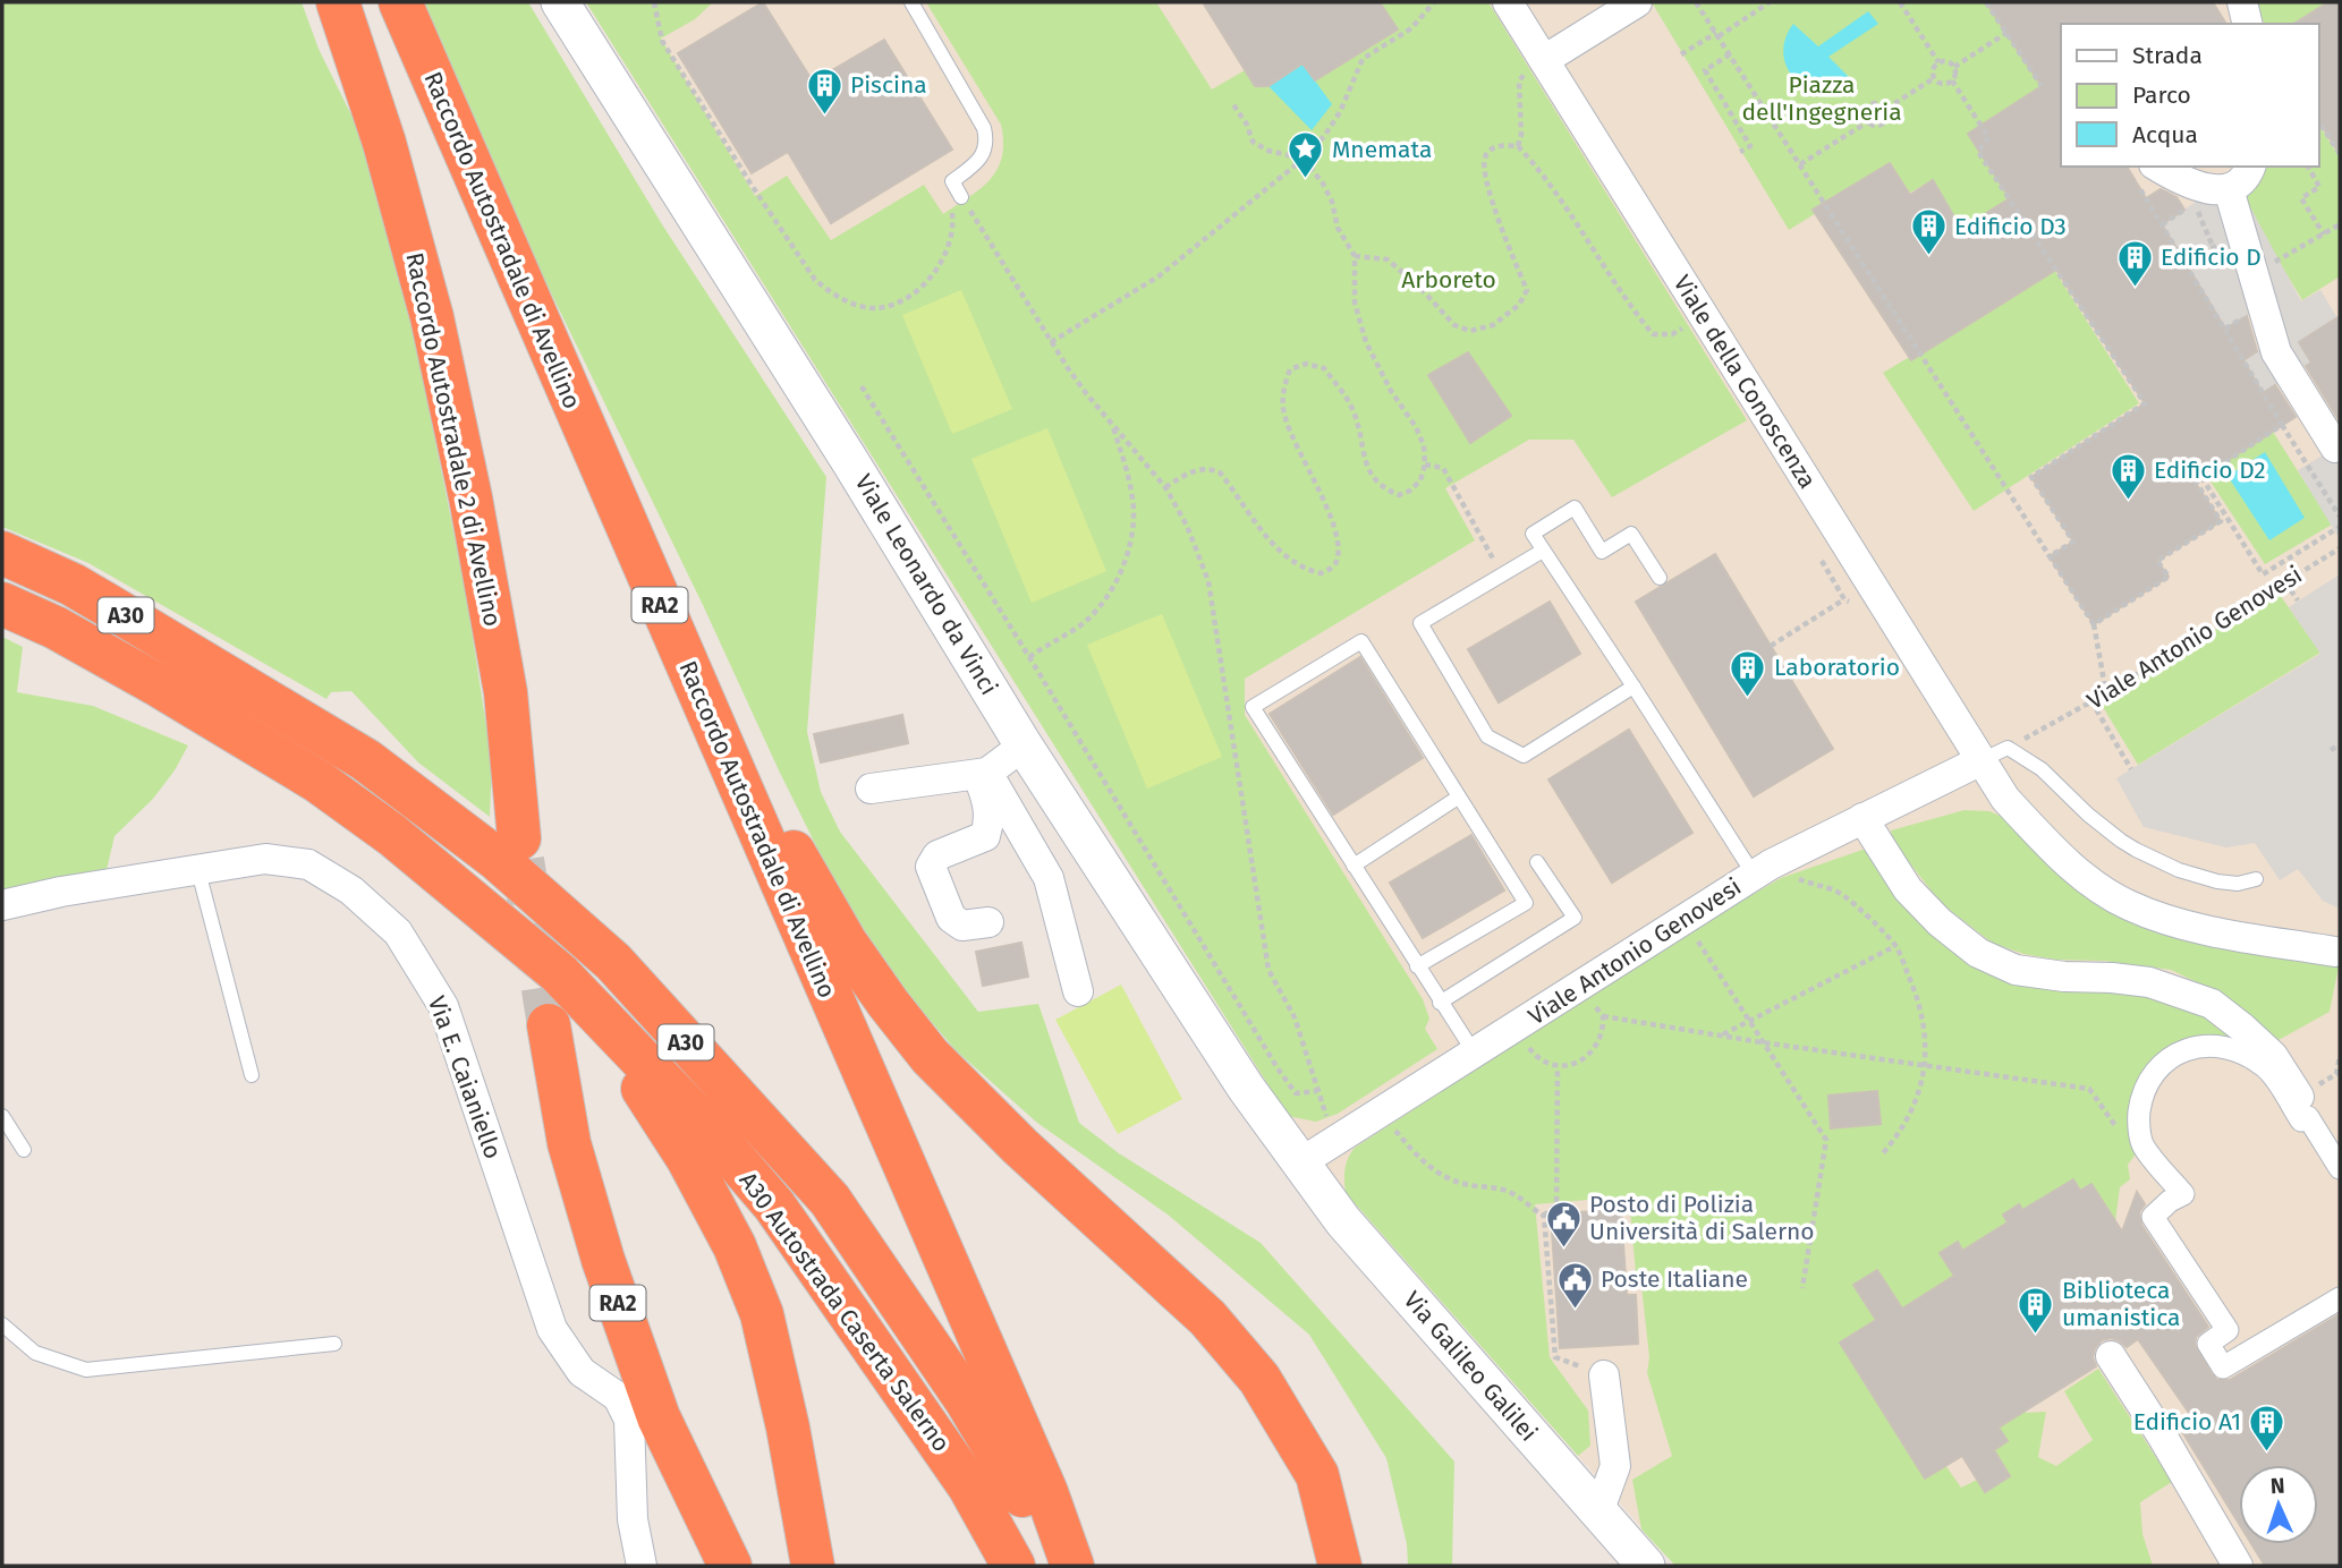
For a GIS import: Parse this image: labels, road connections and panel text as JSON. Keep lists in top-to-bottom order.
{
  "streets": {
    "highway": [
      "Raccordo Autostradale di Avellino",
      "Raccordo Autostradale 2 di Avellino",
      "RA2",
      "A30",
      "A30 Autostrada Caserta Salerno"
    ],
    "street": [
      "Viale della Conoscenza",
      "Viale Leonardo da Vinci",
      "Viale Antonio Genovesi",
      "Via E. Caianiello",
      "Via Galileo Galilei"
    ]
  },
  "crossings": [
    ["Viale della Conoscenza", "Viale Antonio Genovesi"],
    ["Viale Leonardo da Vinci", "Viale Antonio Genovesi"],
    ["Viale Leonardo da Vinci", "Via Galileo Galilei"],
    ["Viale Antonio Genovesi", "Via Galileo Galilei"]
  ],
  "parks": ["Piazza dell'Ingegneria", "Arboreto"],
  "places": {
    "building": [
      "Piscina",
      "Edificio D3",
      "Edificio D",
      "Edificio D2",
      "Laboratorio",
      "Biblioteca umanistica",
      "Edificio A1"
    ],
    "place": ["Mnemata"],
    "public building": ["Posto di Polizia Università di Salerno", "Poste Italiane"]
  },
  "legend": ["Strada", "Parco", "Acqua"],
  "north": "top"
}
